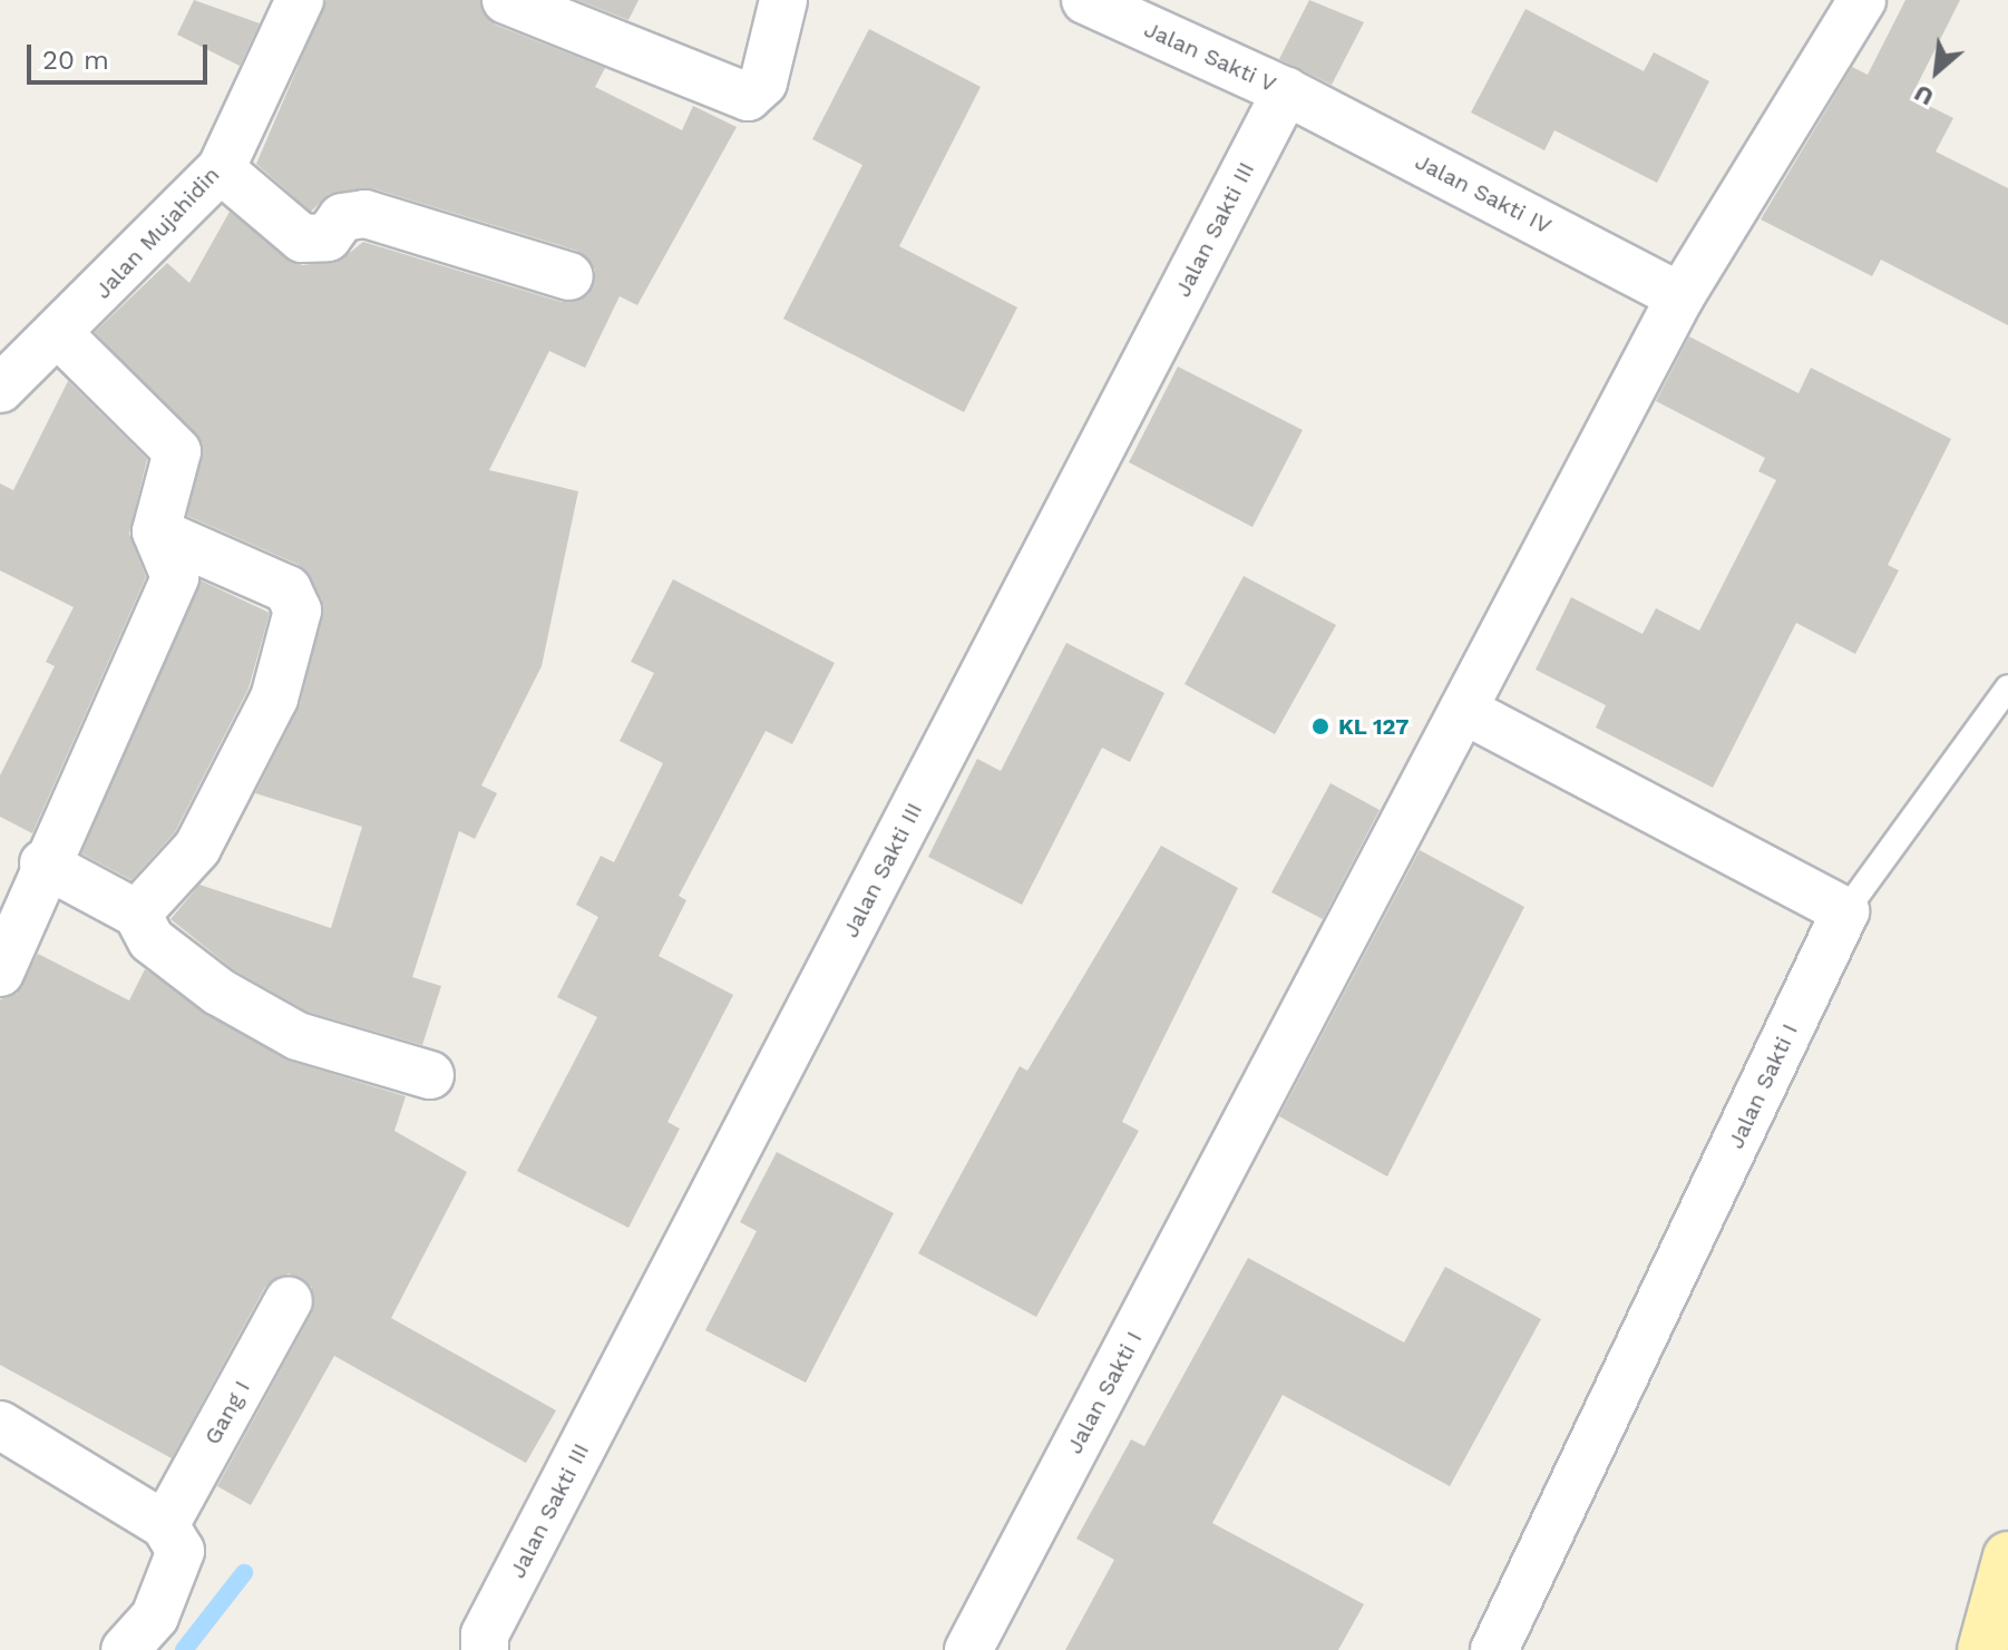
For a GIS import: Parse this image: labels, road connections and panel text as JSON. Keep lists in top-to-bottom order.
{
  "streets": {
    "street": [
      "Jalan Sakti V",
      "Jalan Sakti IV",
      "Jalan Sakti III",
      "Jalan Mujahidin",
      "Jalan Sakti I",
      "Gang I"
    ]
  },
  "crossings": [
    ["Jalan Sakti V", "Jalan Sakti IV"],
    ["Jalan Sakti V", "Jalan Sakti III"],
    ["Jalan Sakti IV", "Jalan Sakti III"],
    ["Jalan Sakti IV", "Jalan Sakti I"]
  ],
  "places": ["KL 127"],
  "scale_bar": "20 m",
  "north": "bottom left"
}
